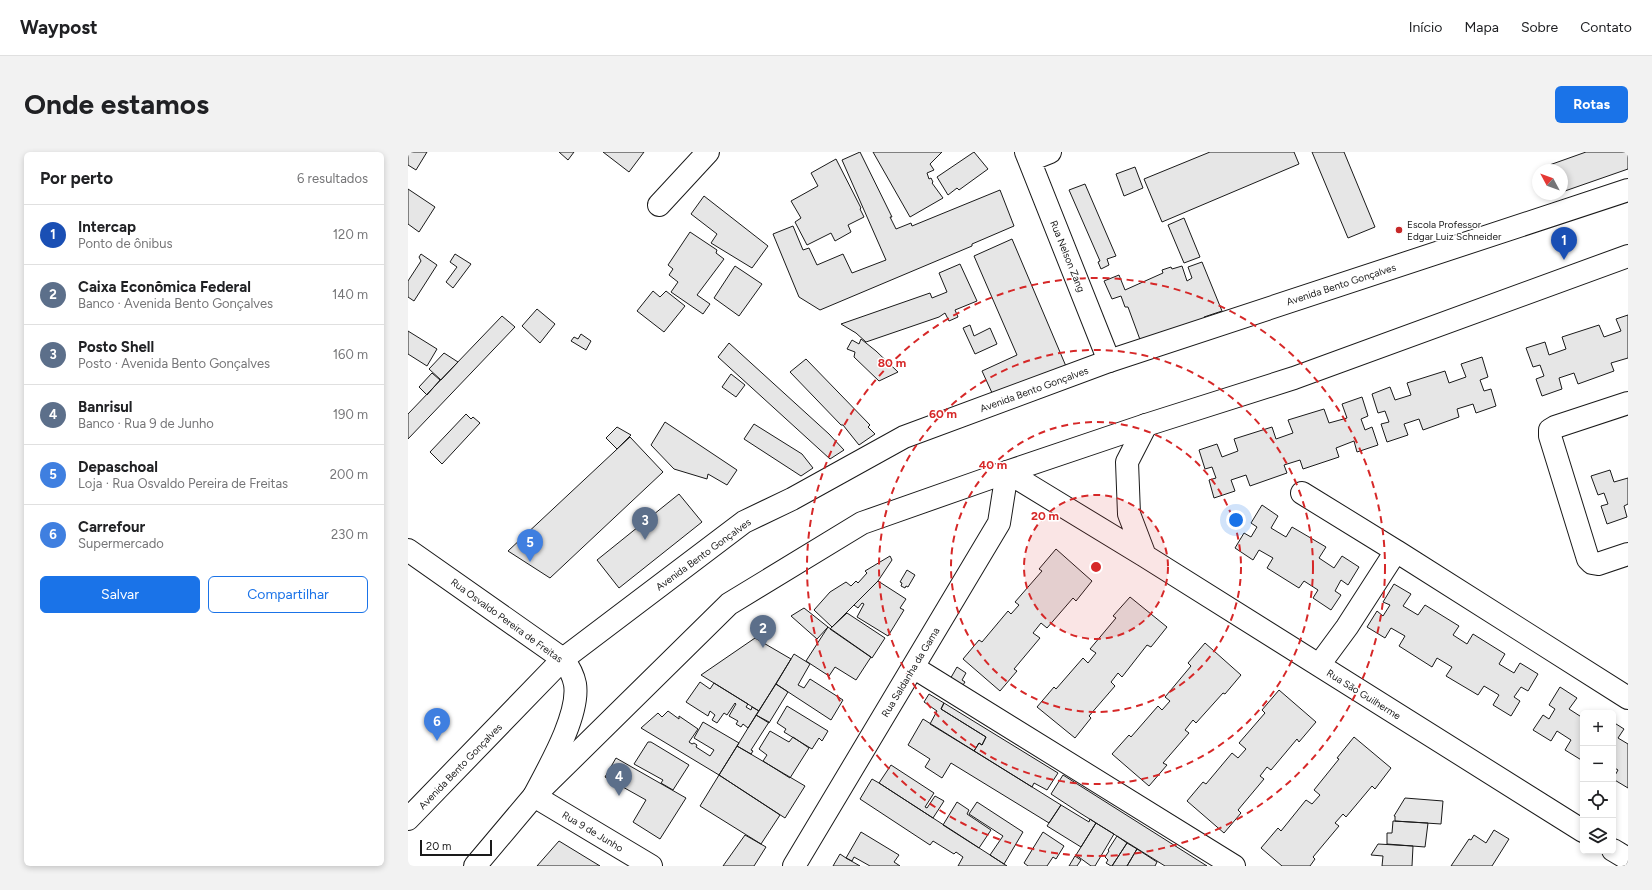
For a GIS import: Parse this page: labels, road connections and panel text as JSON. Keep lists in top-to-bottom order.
{
  "streets": {
    "street": [
      "Rua Nelson Zang",
      "Avenida Bento Gonçalves",
      "Rua Osvaldo Pereira de Freitas",
      "Rua Saldanha da Gama",
      "Rua São Guilherme",
      "Rua 9 de Junho"
    ]
  },
  "crossings": [
    ["Rua Nelson Zang", "Avenida Bento Gonçalves"],
    ["Avenida Bento Gonçalves", "Rua Osvaldo Pereira de Freitas"],
    ["Rua Osvaldo Pereira de Freitas", "Rua 9 de Junho"],
    ["Rua Saldanha da Gama", "Rua São Guilherme"]
  ],
  "places": ["Escola Professor Edgar Luiz Schneider"],
  "scale_bar": "20 m",
  "north": "top left",
  "page": {
    "header": "Waypost",
    "nav": [
      "Início",
      "Mapa",
      "Sobre",
      "Contato"
    ],
    "buttons": [
      "Rotas",
      ["Salvar", "Compartilhar"]
    ],
    "title": "Onde estamos",
    "heading": ["Por perto", "6 resultados"],
    "list": [
      {
        "mark": "1",
        "name": "Intercap",
        "note": "Ponto de ônibus",
        "value": "120 m"
      },
      {
        "mark": "2",
        "name": "Caixa Econômica Federal",
        "note": "Banco · Avenida Bento Gonçalves",
        "value": "140 m"
      },
      {
        "mark": "3",
        "name": "Posto Shell",
        "note": "Posto · Avenida Bento Gonçalves",
        "value": "160 m"
      },
      {
        "mark": "4",
        "name": "Banrisul",
        "note": "Banco · Rua 9 de Junho",
        "value": "190 m"
      },
      {
        "mark": "5",
        "name": "Depaschoal",
        "note": "Loja · Rua Osvaldo Pereira de Freitas",
        "value": "200 m"
      },
      {
        "mark": "6",
        "name": "Carrefour",
        "note": "Supermercado",
        "value": "230 m"
      }
    ],
    "pins": [
      "1",
      "3",
      "5",
      "2",
      "6",
      "4"
    ],
    "map_buttons": ["+", "−"],
    "scale": "20 m"
  },
  "rings": [
    "80 m",
    "60 m",
    "40 m",
    "20 m"
  ]
}
